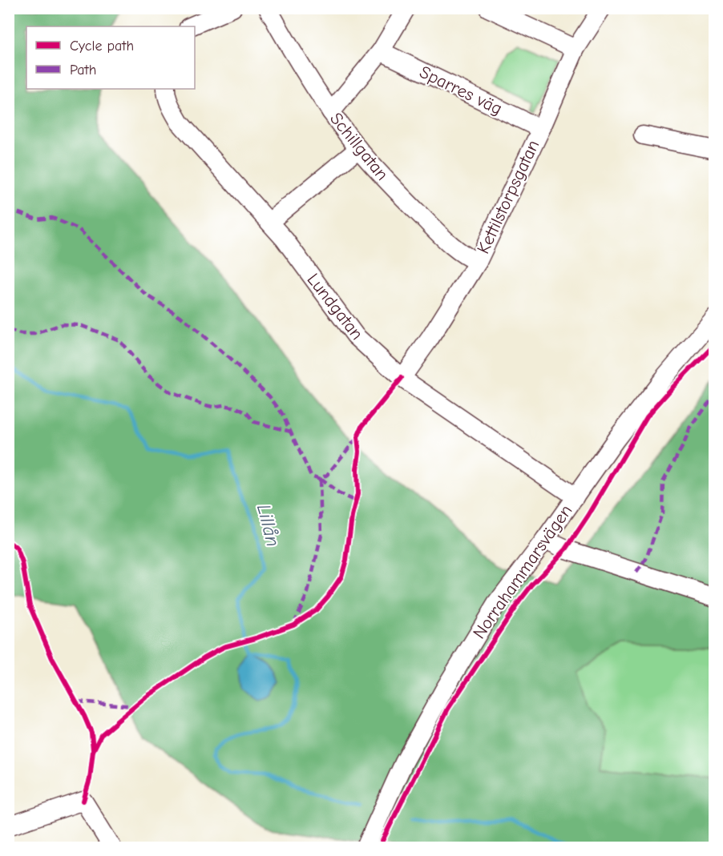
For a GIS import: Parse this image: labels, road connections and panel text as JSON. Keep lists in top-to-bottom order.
{
  "streets": {
    "street": [
      "Sparres väg",
      "Schillgatan",
      "Kettilstorpsgatan",
      "Lundgatan",
      "Norrahammarsvägen"
    ]
  },
  "crossings": [
    ["Sparres väg", "Kettilstorpsgatan"],
    ["Schillgatan", "Kettilstorpsgatan"],
    ["Kettilstorpsgatan", "Lundgatan"],
    ["Lundgatan", "Norrahammarsvägen"]
  ],
  "water": ["Lillån"],
  "legend": ["Cycle path", "Path"]
}
